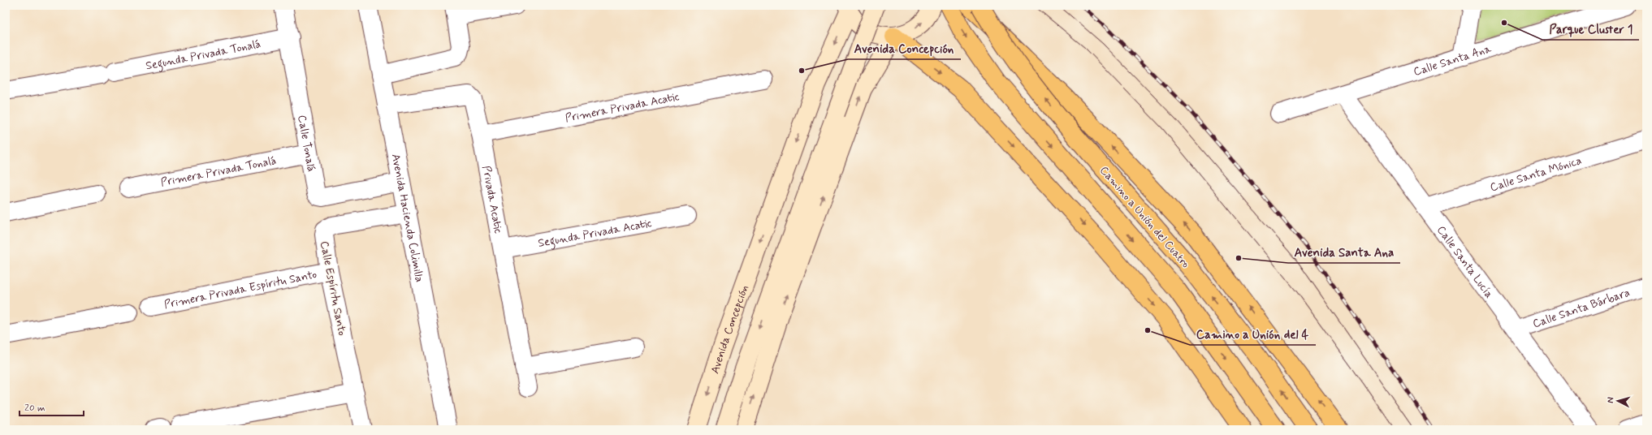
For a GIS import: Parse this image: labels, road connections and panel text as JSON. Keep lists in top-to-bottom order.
{
  "streets": {
    "main road": ["Camino a Unión del Cuatro", "Avenida Concepción"],
    "street": [
      "Segunda Privada Tonalá",
      "Calle Santa Ana",
      "Primera Privada Acatic",
      "Calle Tonalá",
      "Primera Privada Tonalá",
      "Calle Santa Mónica",
      "Privada Acatic",
      "Avenida Hacienda Colimilla",
      "Segunda Privada Acatic",
      "Calle Santa Lucía",
      "Calle Espíritu Santo",
      "Primera Privada Espíritu Santo",
      "Calle Santa Bárbara"
    ]
  },
  "crossings": [
    ["Segunda Privada Tonalá", "Calle Tonalá"],
    ["Calle Santa Ana", "Calle Santa Lucía"],
    ["Primera Privada Acatic", "Privada Acatic"],
    ["Calle Tonalá", "Primera Privada Tonalá"],
    ["Calle Tonalá", "Avenida Hacienda Colimilla"],
    ["Calle Santa Mónica", "Calle Santa Lucía"],
    ["Privada Acatic", "Avenida Hacienda Colimilla"],
    ["Privada Acatic", "Segunda Privada Acatic"],
    ["Avenida Hacienda Colimilla", "Calle Espíritu Santo"],
    ["Calle Santa Lucía", "Calle Santa Bárbara"],
    ["Calle Espíritu Santo", "Primera Privada Espíritu Santo"]
  ],
  "places": [
    "Parque Cluster 1",
    "Avenida Concepción",
    "Avenida Santa Ana",
    "Camino a Unión del 4"
  ],
  "scale_bar": "20 m",
  "north": "left"
}
